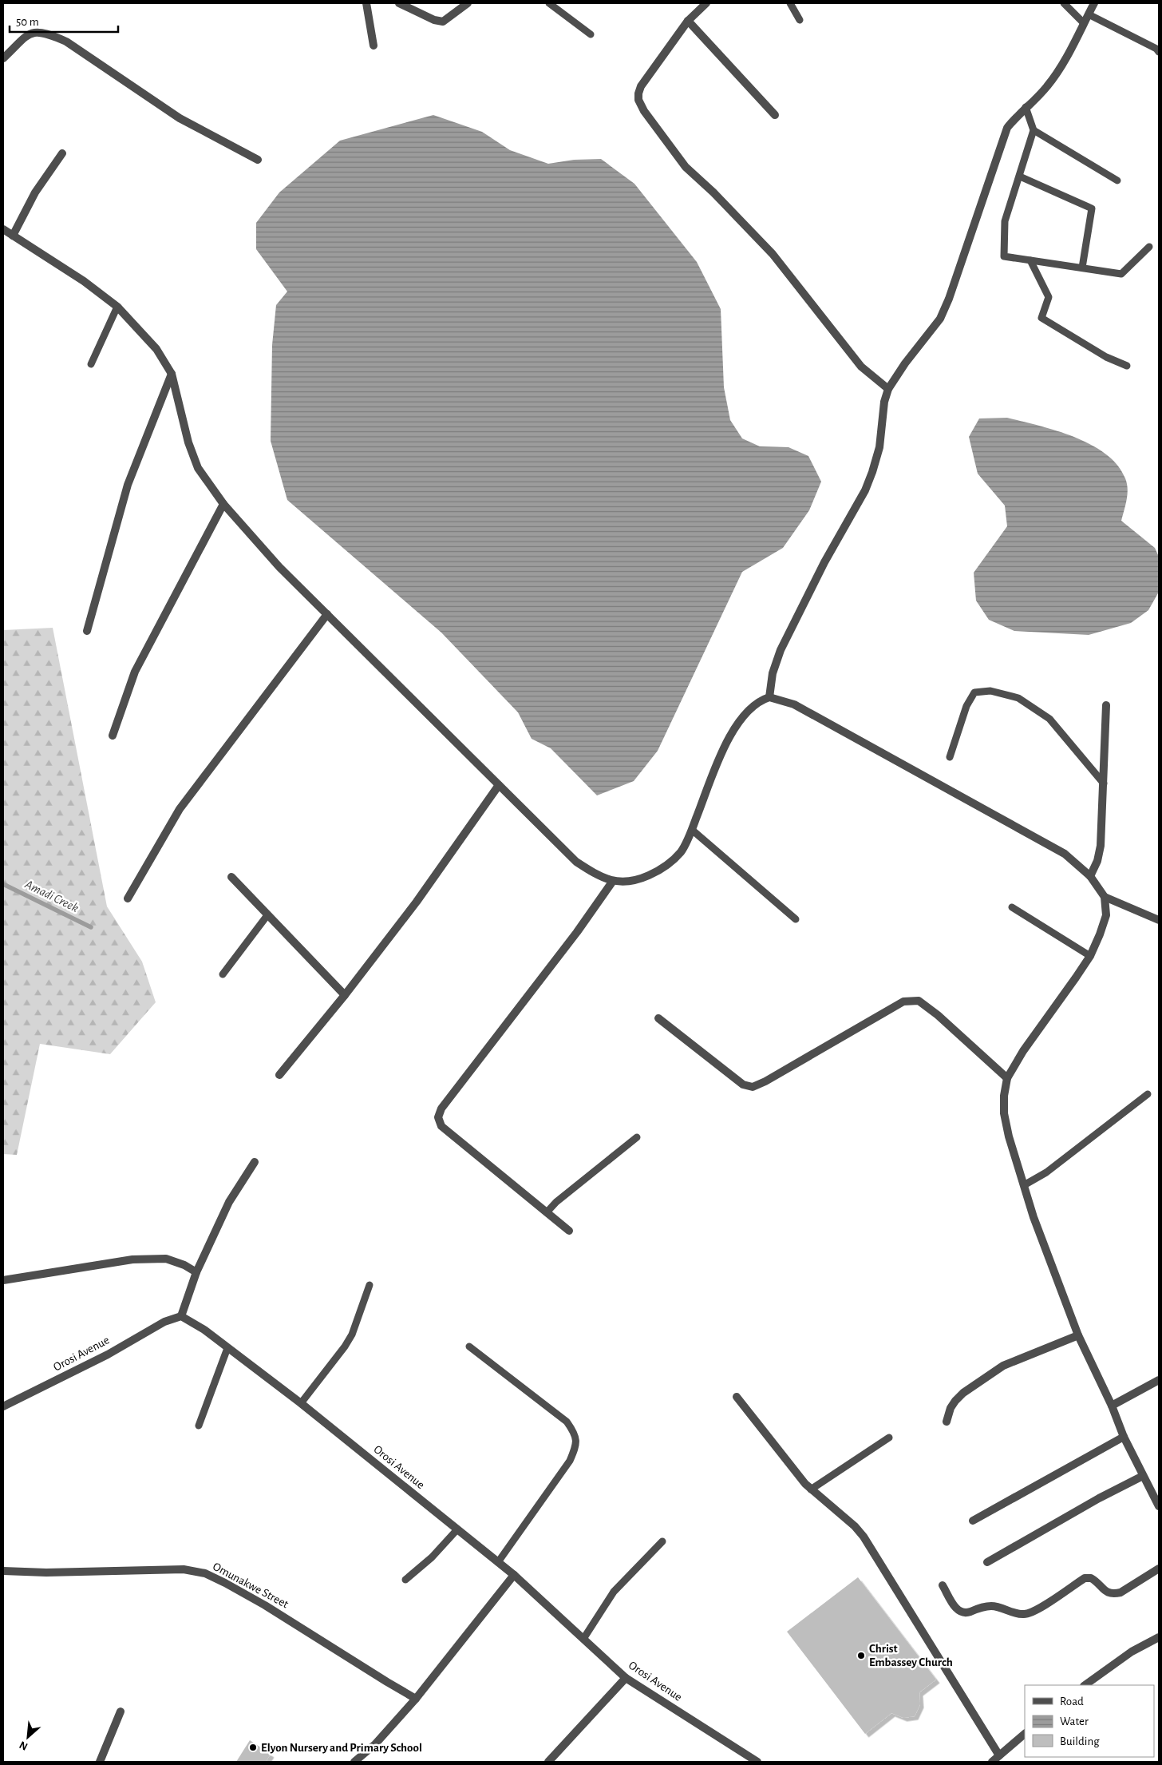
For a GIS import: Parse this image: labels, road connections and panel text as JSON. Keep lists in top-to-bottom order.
{
  "streets": {
    "street": ["Orosi Avenue", "Omunakwe Street"]
  },
  "water": ["Amadi Creek"],
  "places": ["Christ Embassey Church", "Elyon Nursery and Primary School"],
  "legend": ["Road", "Water", "Building"],
  "scale_bar": "50 m",
  "north": "bottom left"
}
